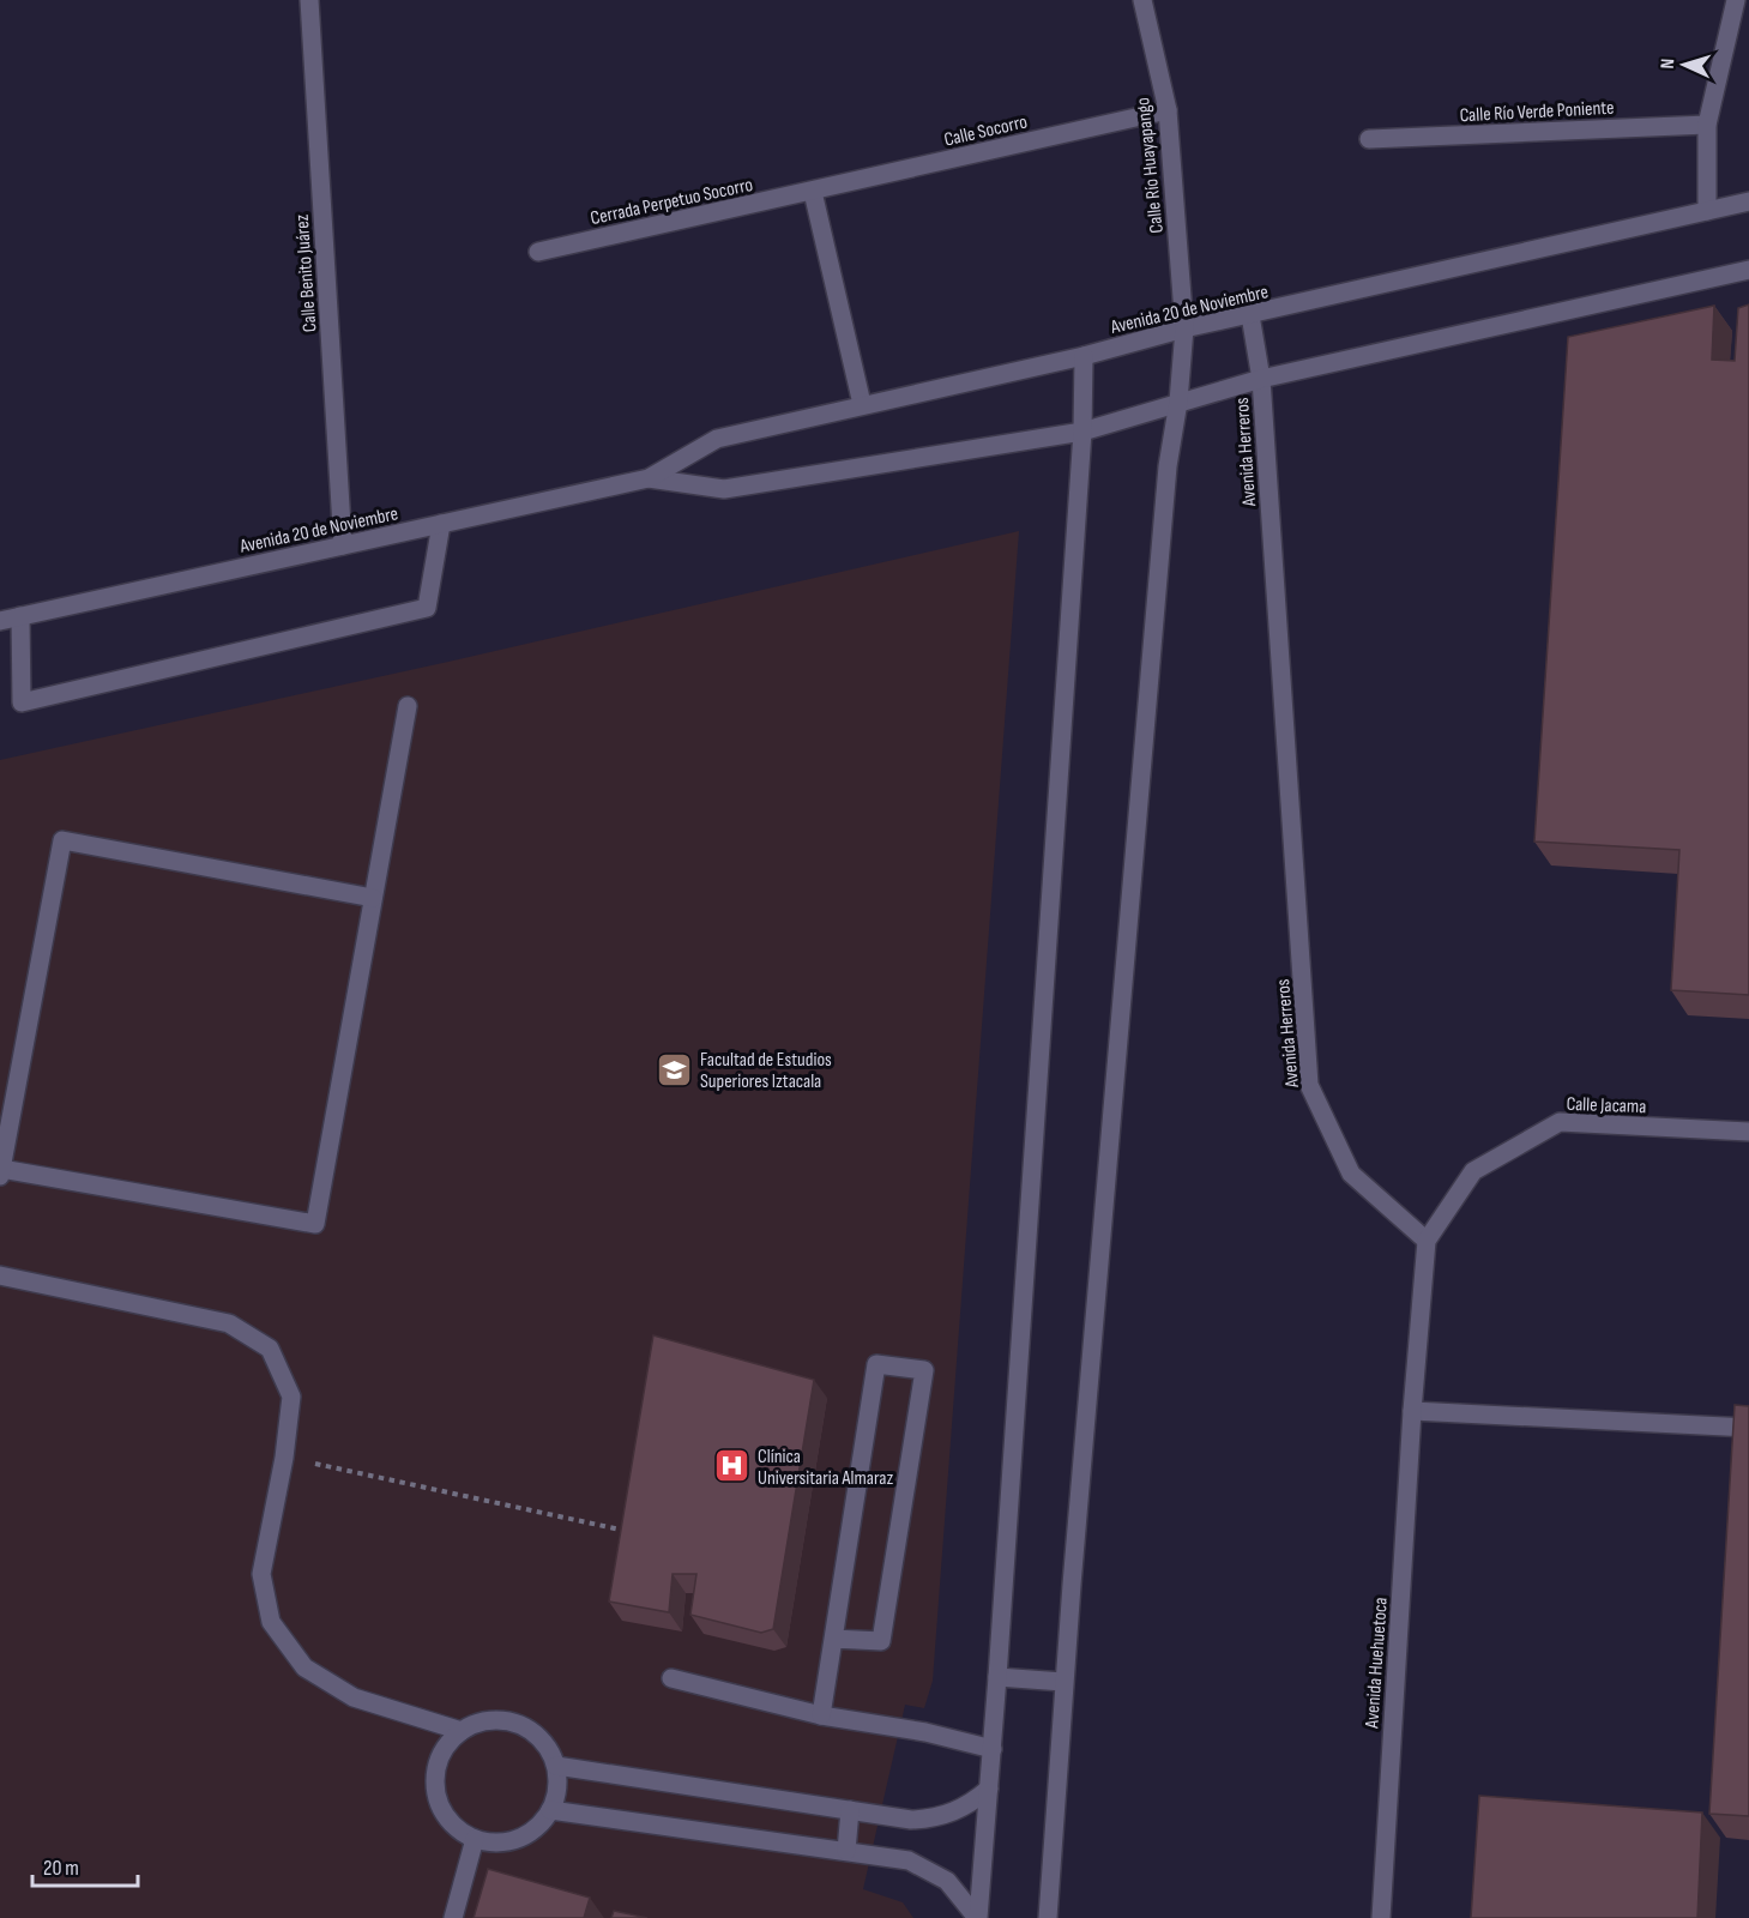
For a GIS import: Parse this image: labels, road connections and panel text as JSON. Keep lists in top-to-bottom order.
{
  "streets": {
    "main road": [
      "Calle Río Verde Poniente",
      "Calle Socorro",
      "Calle Río Huayapango",
      "Cerrada Perpetuo Socorro",
      "Calle Benito Juárez",
      "Avenida 20 de Noviembre",
      "Avenida Herreros",
      "Calle Jacama",
      "Avenida Huehuetoca"
    ]
  },
  "crossings": [
    ["Calle Socorro", "Calle Río Huayapango"],
    ["Calle Socorro", "Cerrada Perpetuo Socorro"],
    ["Calle Río Huayapango", "Avenida 20 de Noviembre"],
    ["Calle Benito Juárez", "Avenida 20 de Noviembre"],
    ["Avenida 20 de Noviembre", "Avenida Herreros"],
    ["Avenida Herreros", "Calle Jacama"]
  ],
  "places": {
    "school or university": ["Facultad de Estudios Superiores Iztacala"],
    "hospital": ["Clínica Universitaria Almaraz"]
  },
  "scale_bar": "20 m",
  "north": "left"
}
